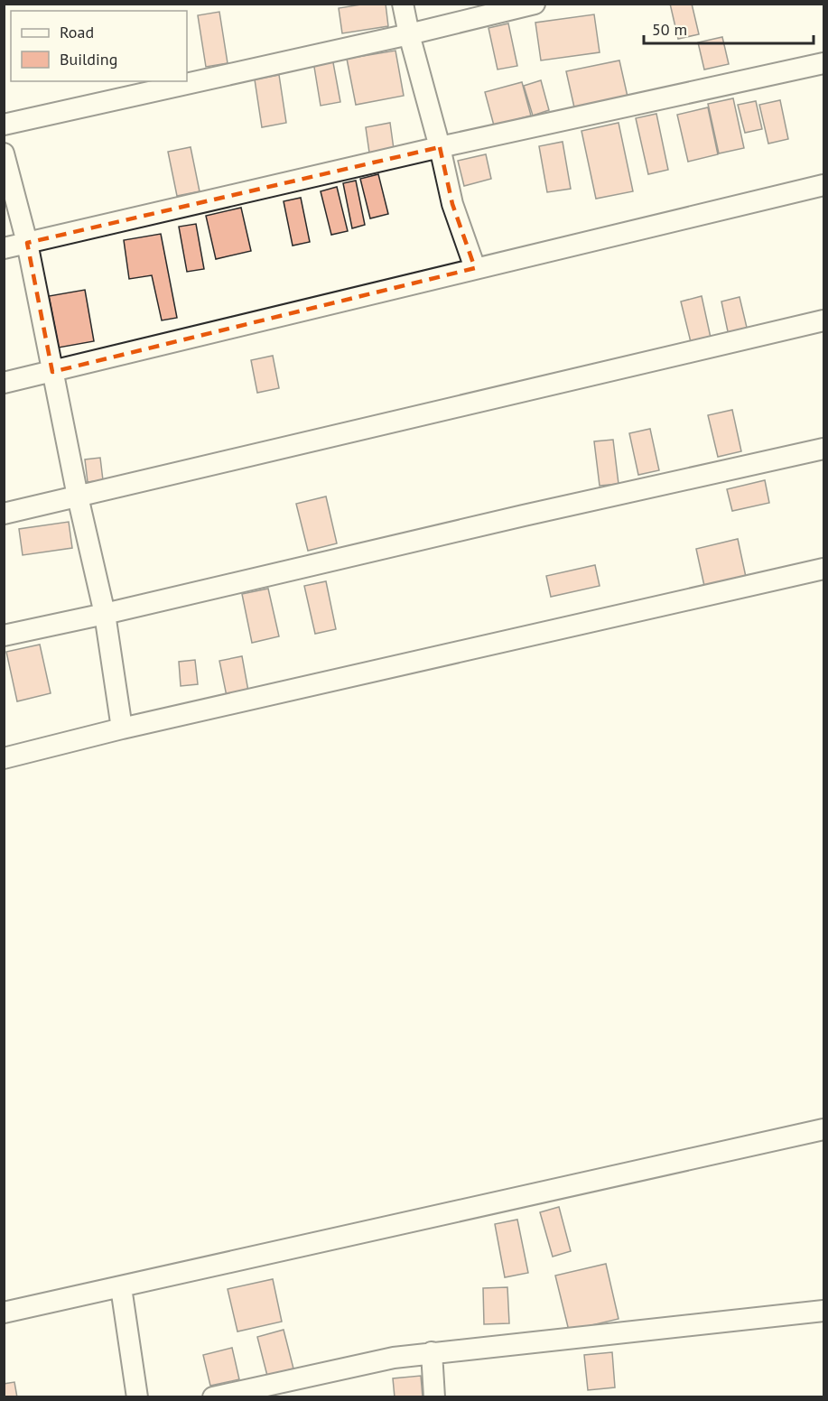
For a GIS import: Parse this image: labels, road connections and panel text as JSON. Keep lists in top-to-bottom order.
{
  "legend": ["Road", "Building"],
  "scale_bar": "50 m"
}
